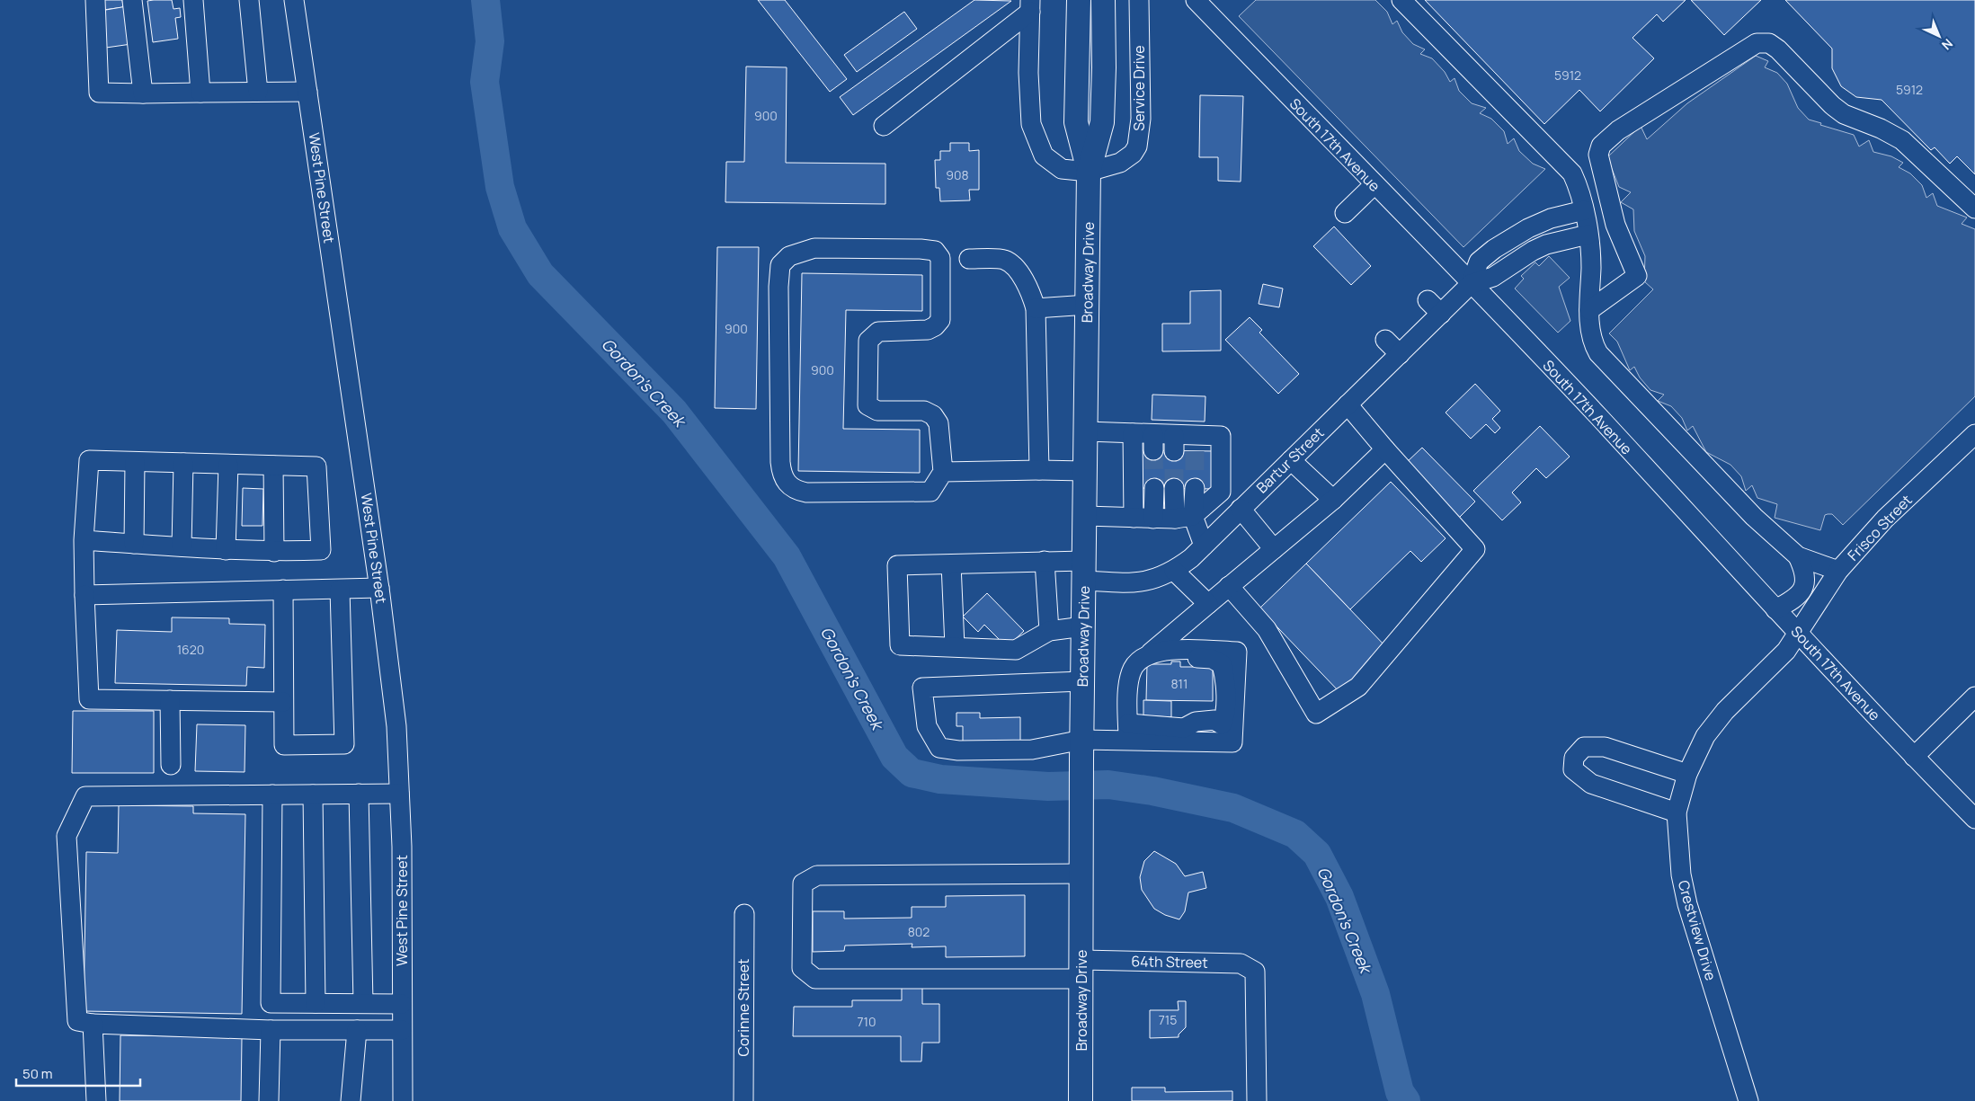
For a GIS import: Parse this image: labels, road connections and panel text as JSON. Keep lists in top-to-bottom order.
{
  "streets": {
    "main road": ["Broadway Drive"],
    "street": [
      "Service Drive",
      "South 17th Avenue",
      "West Pine Street",
      "Bartur Street",
      "Frisco Street",
      "Crestview Drive",
      "64th Street",
      "Corinne Street"
    ]
  },
  "crossings": [
    ["Service Drive", "Broadway Drive"],
    ["South 17th Avenue", "Bartur Street"],
    ["South 17th Avenue", "Frisco Street"],
    ["South 17th Avenue", "Crestview Drive"],
    ["Broadway Drive", "Bartur Street"],
    ["Broadway Drive", "64th Street"],
    ["Frisco Street", "Crestview Drive"]
  ],
  "water": ["Gordon's Creek"],
  "house_numbers": [
    "5912",
    "5912",
    "900",
    "908",
    "900",
    "900",
    "1620",
    "811",
    "802",
    "715",
    "710"
  ],
  "scale_bar": "50 m",
  "north": "bottom right"
}
